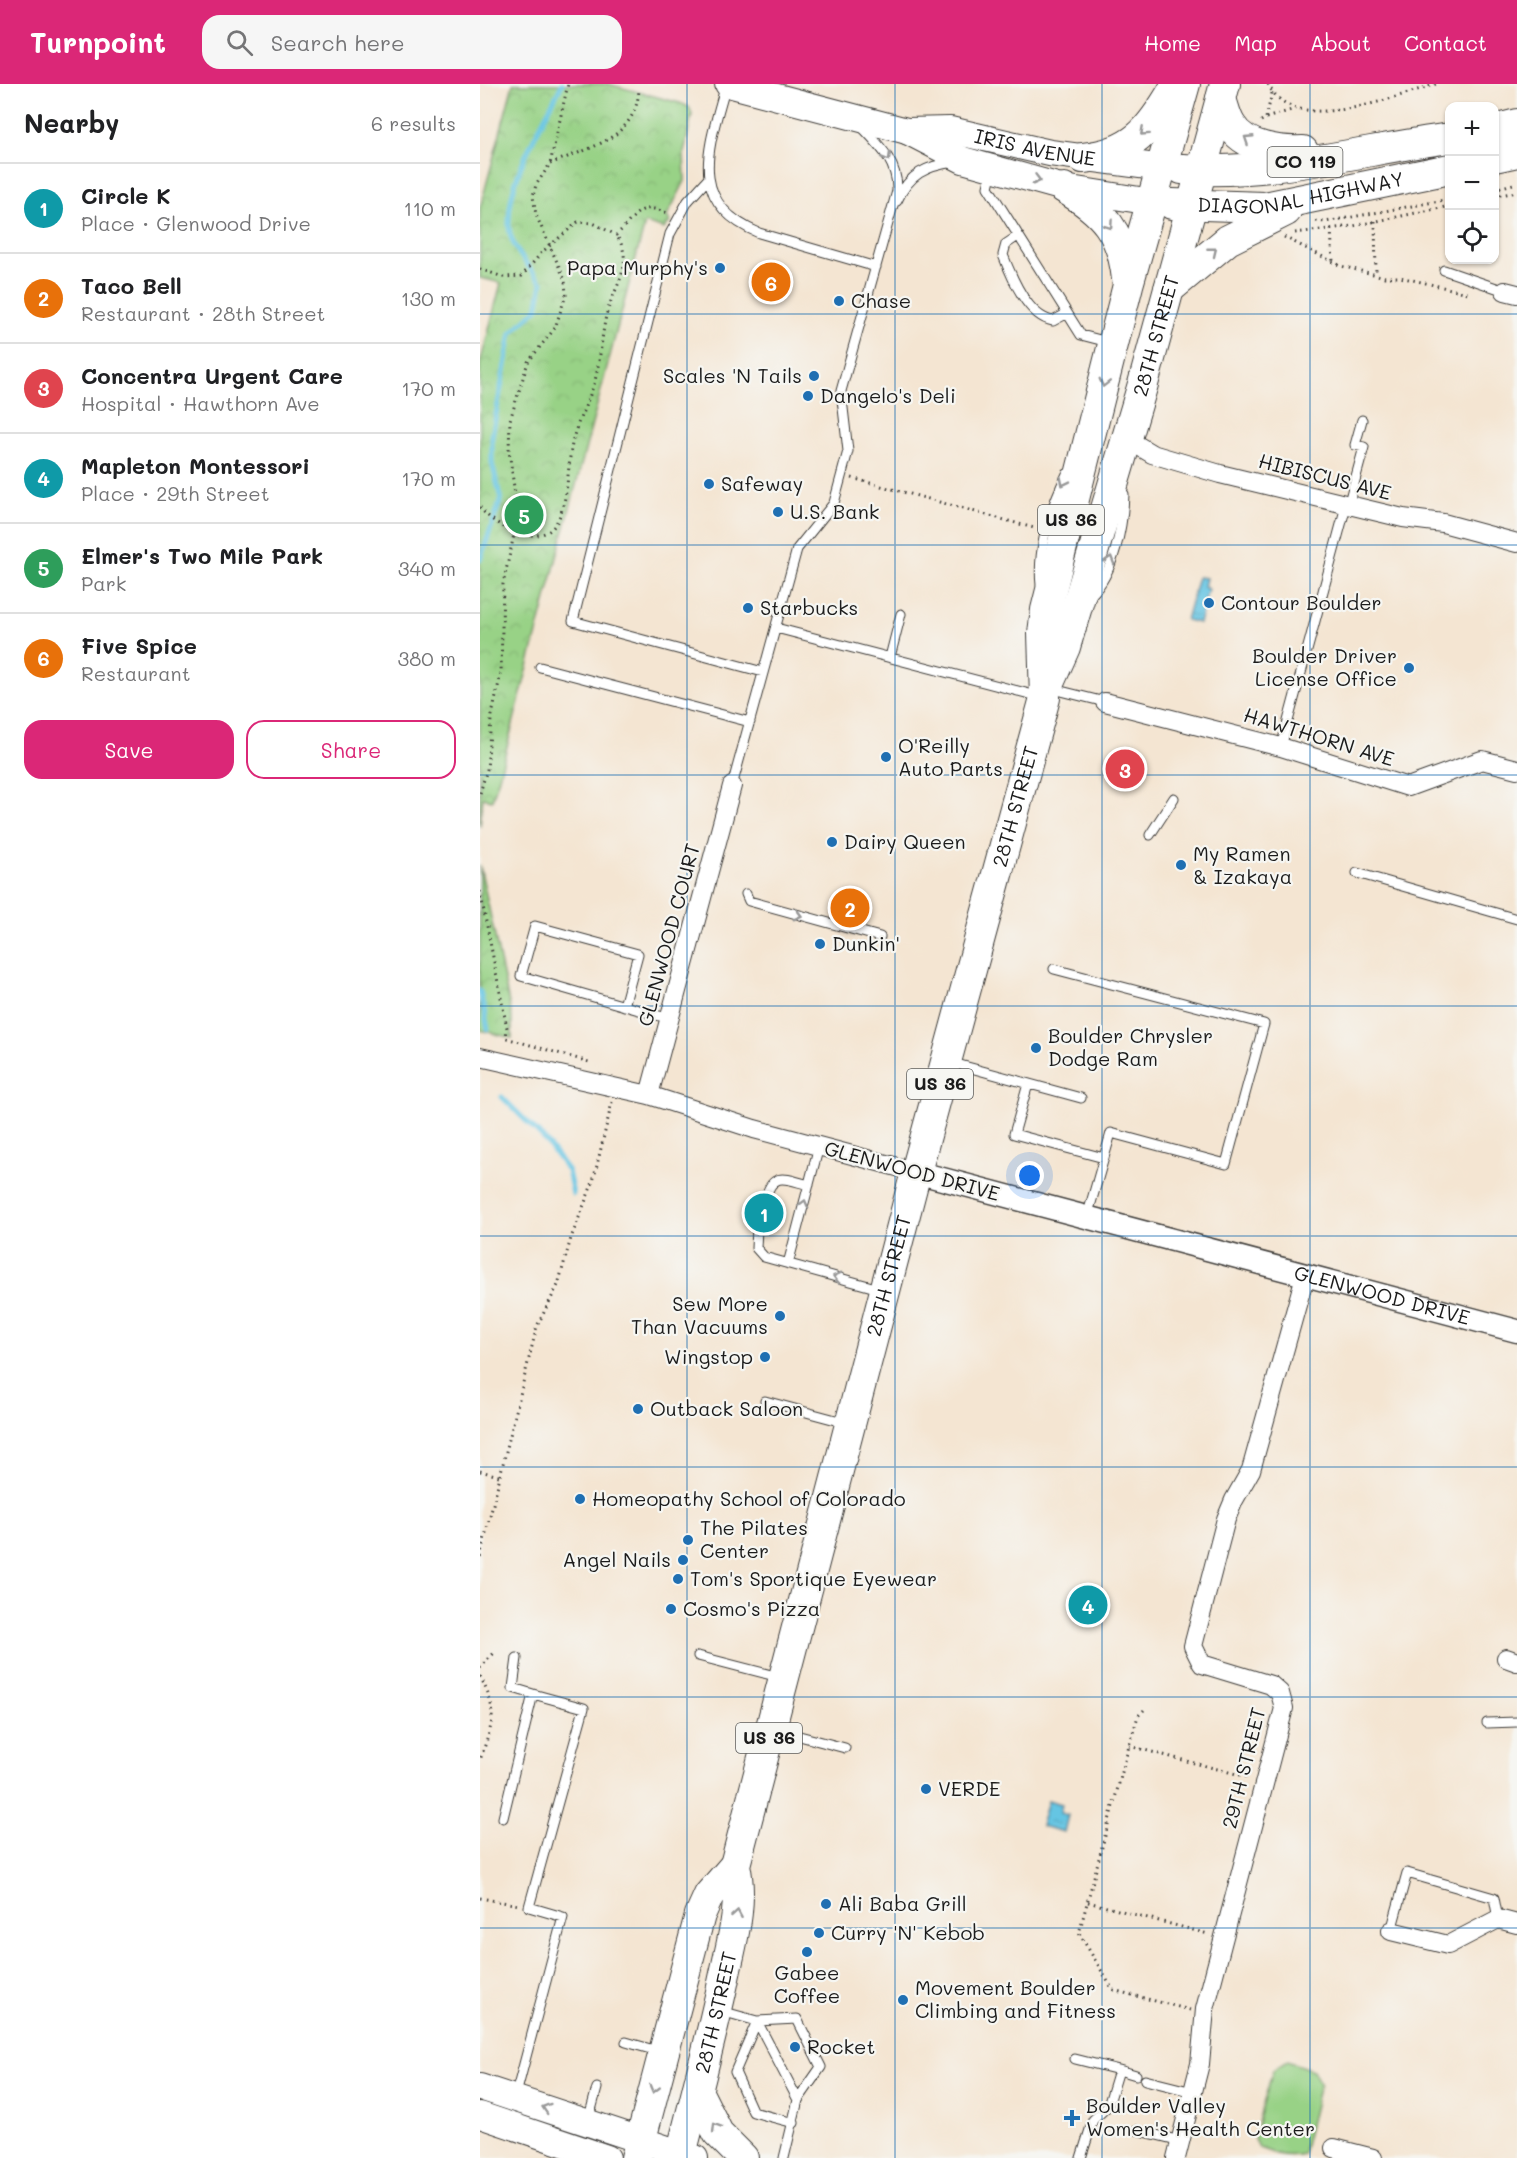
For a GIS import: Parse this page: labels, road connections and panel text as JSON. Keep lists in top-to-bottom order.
{
  "streets": {
    "highway": [
      "CO 119",
      "DIAGONAL HIGHWAY",
      "28TH STREET",
      "US 36"
    ],
    "main road": ["IRIS AVENUE"],
    "street": [
      "HIBISCUS AVE",
      "HAWTHORN AVE",
      "GLENWOOD COURT",
      "GLENWOOD DRIVE",
      "29TH STREET"
    ]
  },
  "crossings": [
    ["IRIS AVENUE", "DIAGONAL HIGHWAY"],
    ["IRIS AVENUE", "28TH STREET"],
    ["CO 119", "DIAGONAL HIGHWAY"],
    ["CO 119", "28TH STREET"],
    ["DIAGONAL HIGHWAY", "28TH STREET"],
    ["28TH STREET", "HIBISCUS AVE"],
    ["28TH STREET", "GLENWOOD DRIVE"],
    ["GLENWOOD COURT", "GLENWOOD DRIVE"],
    ["GLENWOOD DRIVE", "29TH STREET"]
  ],
  "places": {
    "other": [
      "Papa Murphy's",
      "Chase",
      "Scales 'N Tails",
      "Dangelo's Deli",
      "Safeway",
      "U.S. Bank",
      "Contour Boulder",
      "Starbucks",
      "Boulder Driver License Office",
      "O'Reilly Auto Parts",
      "Dairy Queen",
      "My Ramen & Izakaya",
      "Dunkin'",
      "Boulder Chrysler Dodge Ram",
      "Sew More Than Vacuums",
      "Wingstop",
      "Outback Saloon",
      "Homeopathy School of Colorado",
      "The Pilates Center",
      "Angel Nails",
      "Tom's Sportique Eyewear",
      "Cosmo's Pizza",
      "VERDE",
      "Ali Baba Grill",
      "Curry 'N' Kebob",
      "Gabee Coffee",
      "Movement Boulder Climbing and Fitness",
      "Rocket"
    ],
    "health": ["Boulder Valley Women's Health Center"]
  },
  "page": {
    "header": "Turnpoint",
    "search": "Search here",
    "nav": [
      "Home",
      "Map",
      "About",
      "Contact"
    ],
    "heading": ["Nearby", "6 results"],
    "map_buttons": ["+", "−"],
    "list": [
      {
        "mark": "1",
        "name": "Circle K",
        "note": "Place · Glenwood Drive",
        "value": "110 m"
      },
      {
        "mark": "2",
        "name": "Taco Bell",
        "note": "Restaurant · 28th Street",
        "value": "130 m"
      },
      {
        "mark": "3",
        "name": "Concentra Urgent Care",
        "note": "Hospital · Hawthorn Ave",
        "value": "170 m"
      },
      {
        "mark": "4",
        "name": "Mapleton Montessori",
        "note": "Place · 29th Street",
        "value": "170 m"
      },
      {
        "mark": "5",
        "name": "Elmer's Two Mile Park",
        "note": "Park",
        "value": "340 m"
      },
      {
        "mark": "6",
        "name": "Five Spice",
        "note": "Restaurant",
        "value": "380 m"
      }
    ],
    "pins": [
      "6",
      "5",
      "3",
      "2",
      "1",
      "4"
    ],
    "buttons": ["Save", "Share"]
  }
}
